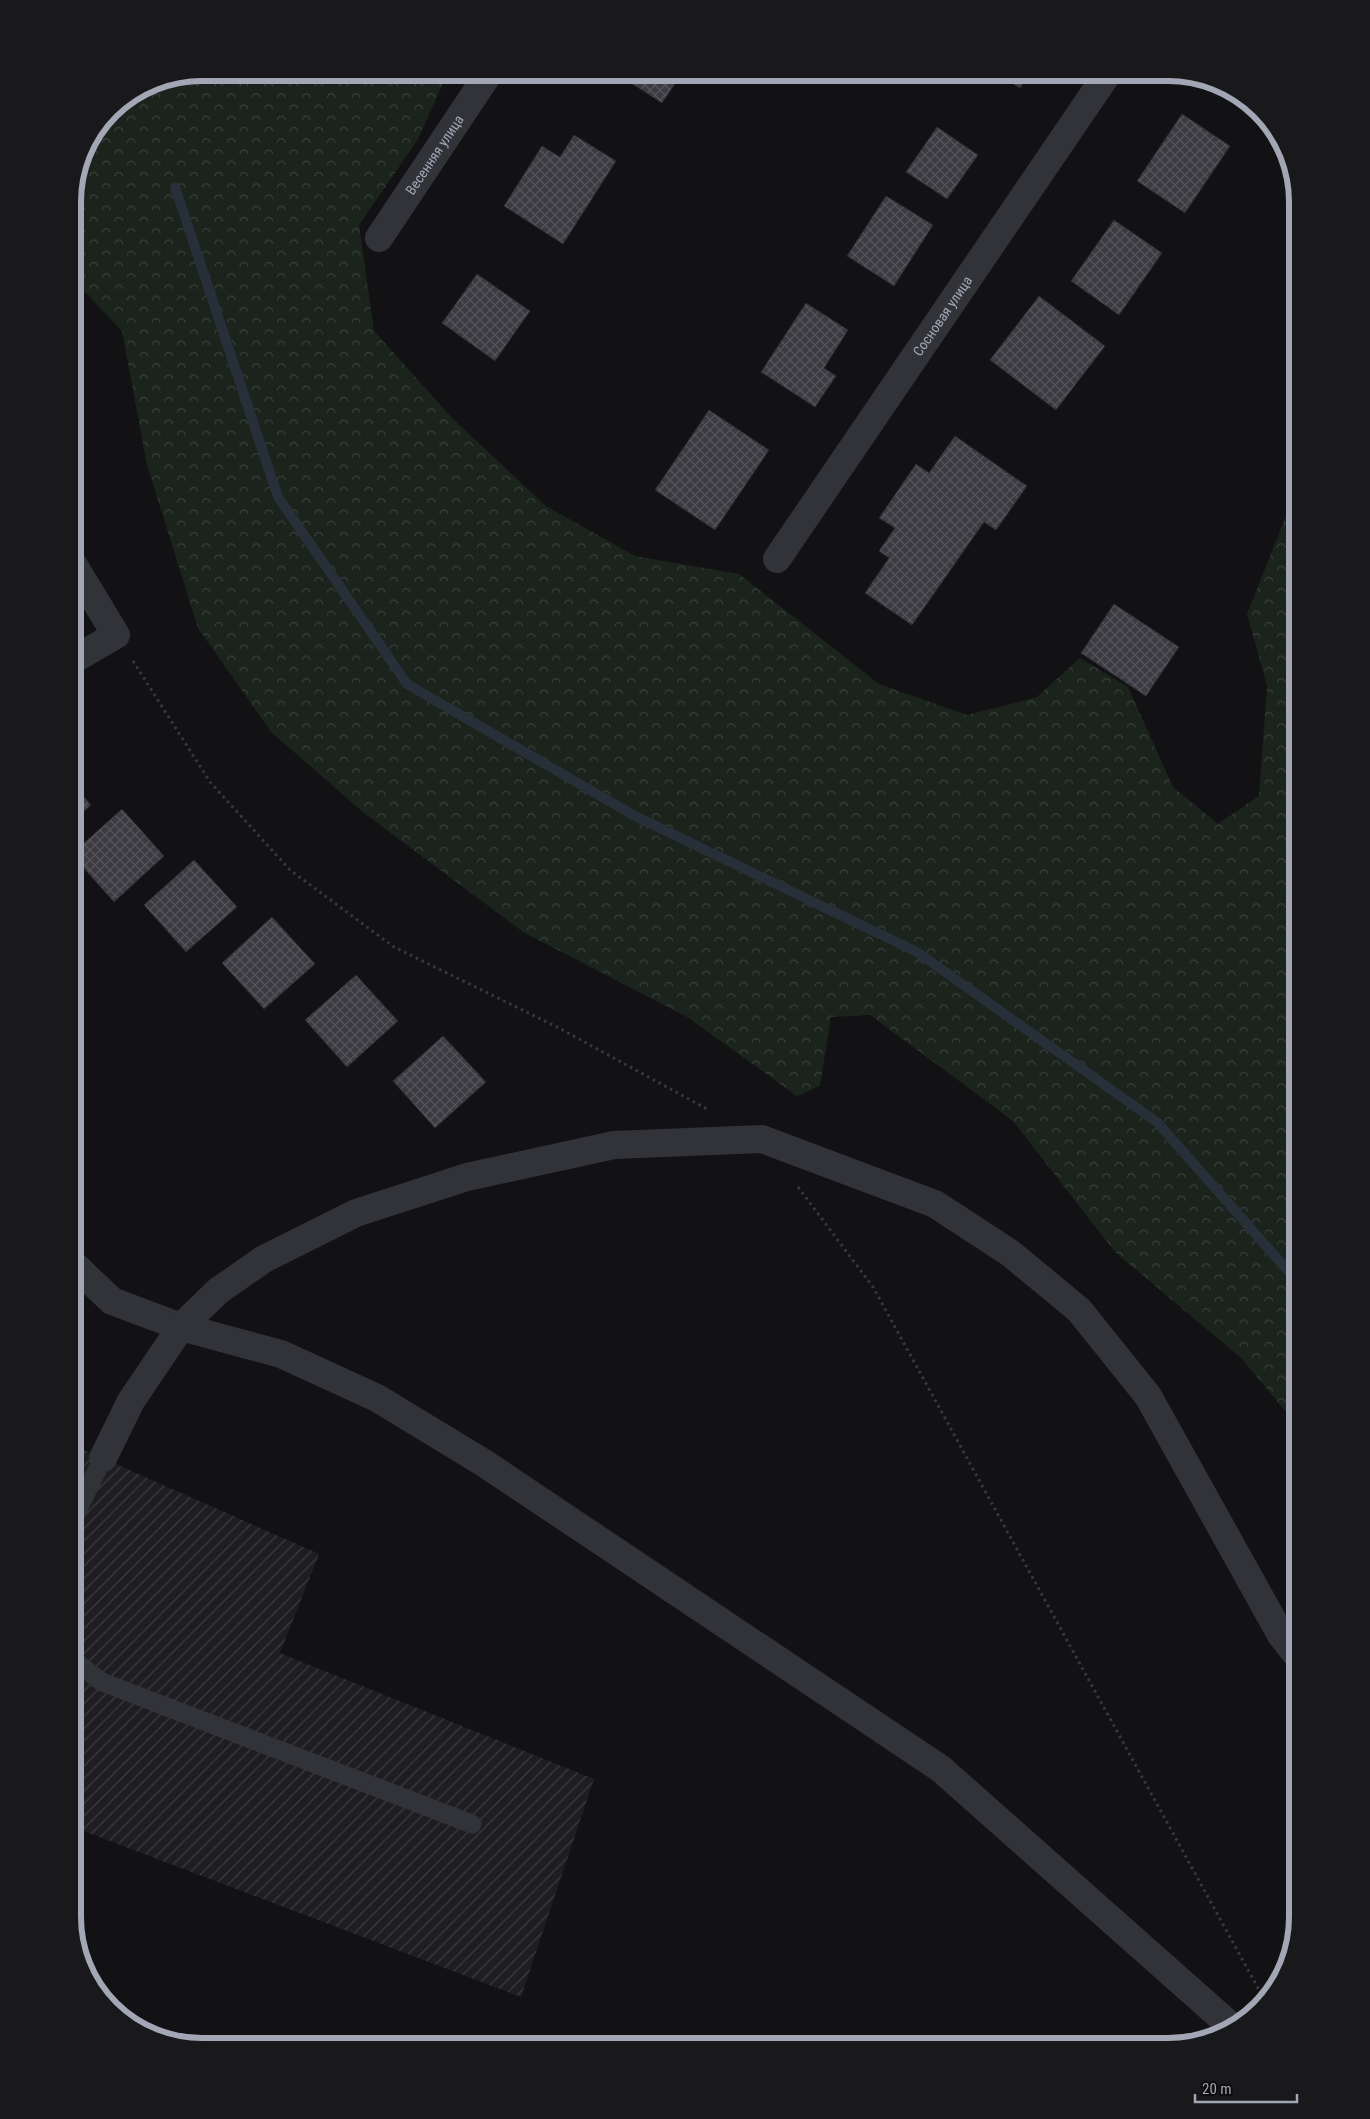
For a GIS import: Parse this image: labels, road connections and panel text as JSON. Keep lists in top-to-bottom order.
{
  "streets": {
    "street": ["Весенняя улица", "Сосновая улица"]
  },
  "scale_bar": "20 m"
}
